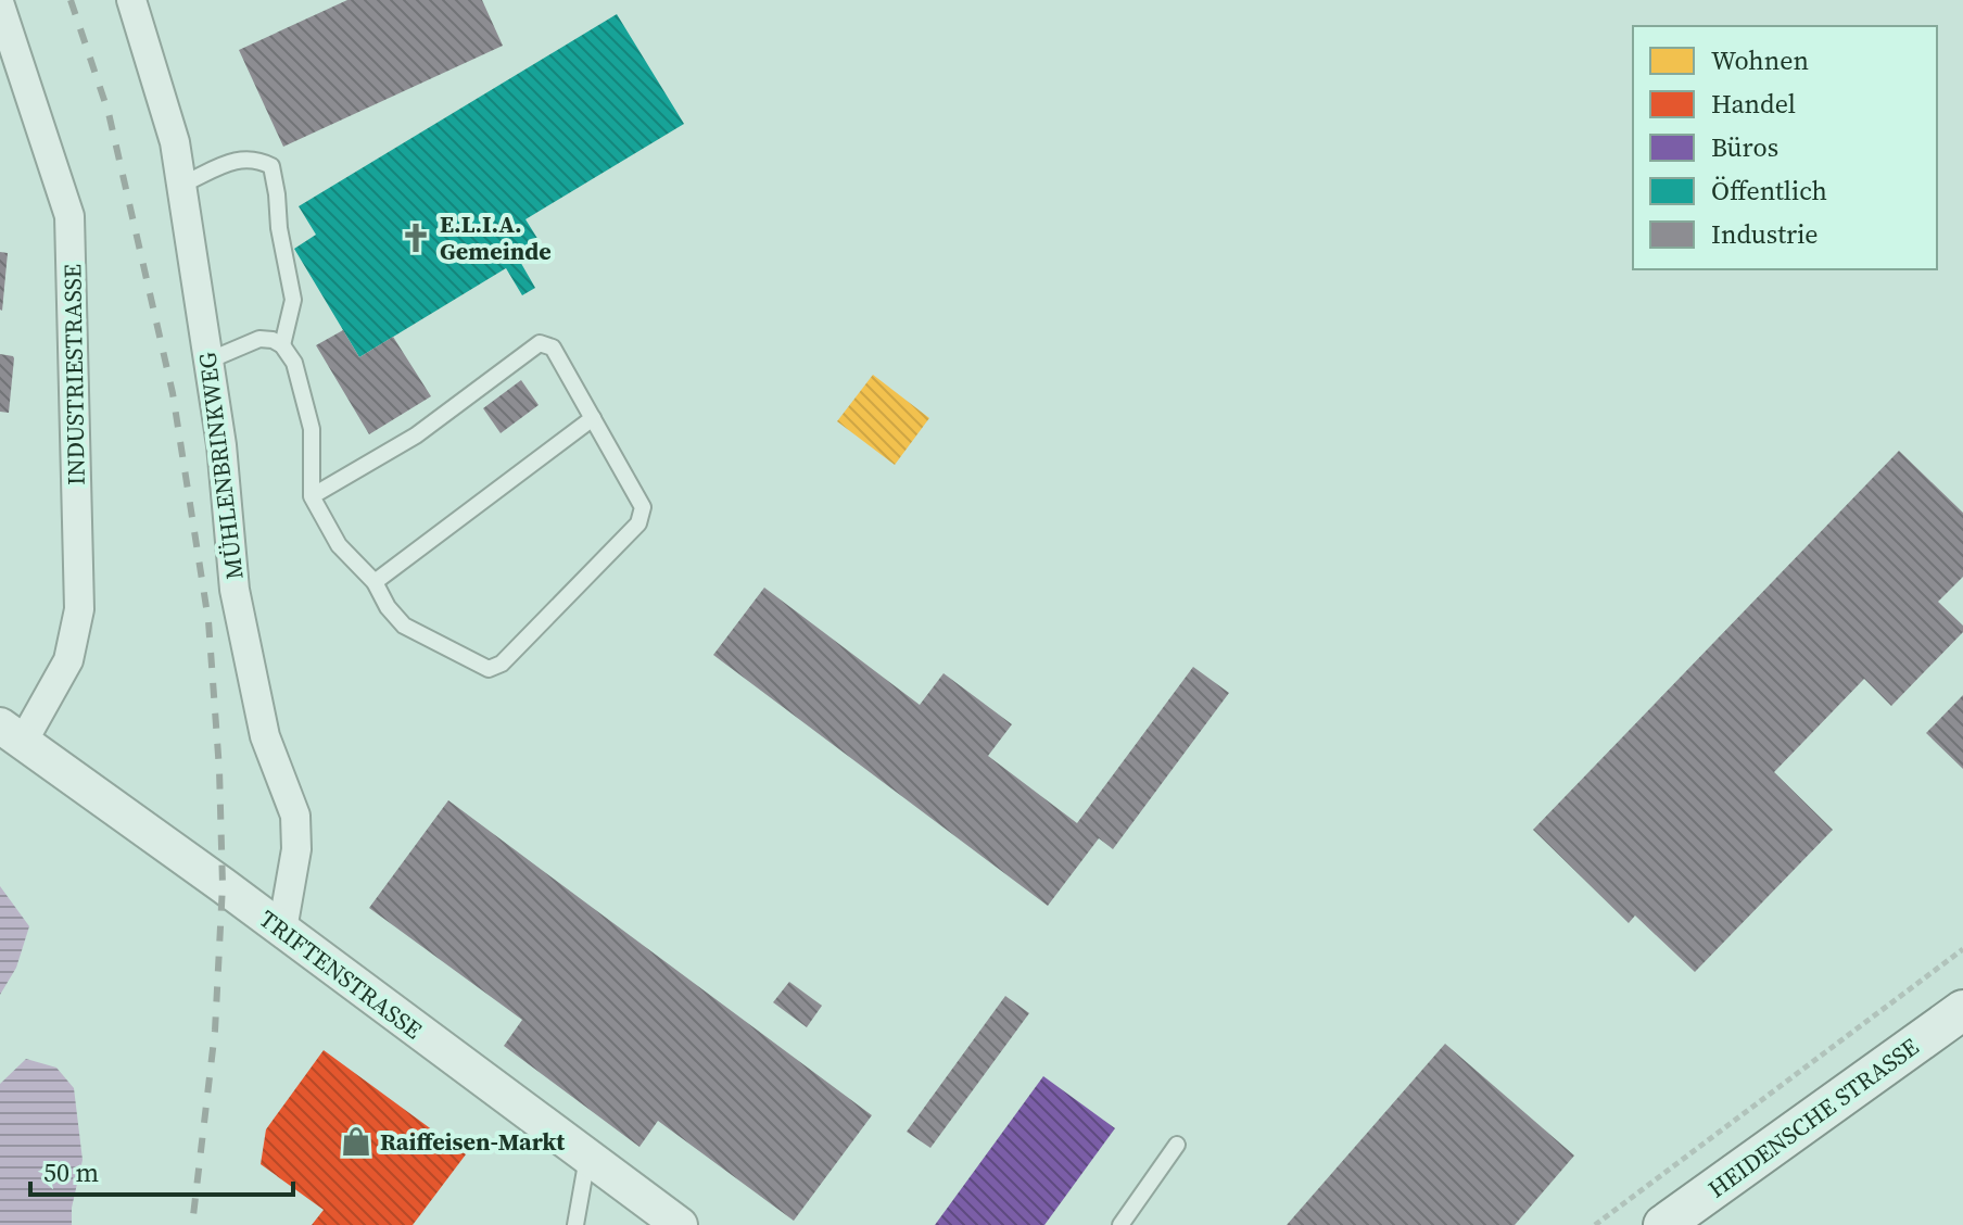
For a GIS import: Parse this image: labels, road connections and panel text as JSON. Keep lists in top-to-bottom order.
{
  "streets": {
    "main road": ["HEIDENSCHE STRASSE"],
    "street": ["INDUSTRIESTRASSE", "MÜHLENBRINKWEG", "TRIFTENSTRASSE"]
  },
  "crossings": [
    ["INDUSTRIESTRASSE", "TRIFTENSTRASSE"],
    ["MÜHLENBRINKWEG", "TRIFTENSTRASSE"]
  ],
  "places": {
    "church": ["E.L.I.A. Gemeinde"],
    "shop": ["Raiffeisen-Markt"]
  },
  "legend": [
    "Wohnen",
    "Handel",
    "Büros",
    "Öffentlich",
    "Industrie"
  ],
  "scale_bar": "50 m"
}
